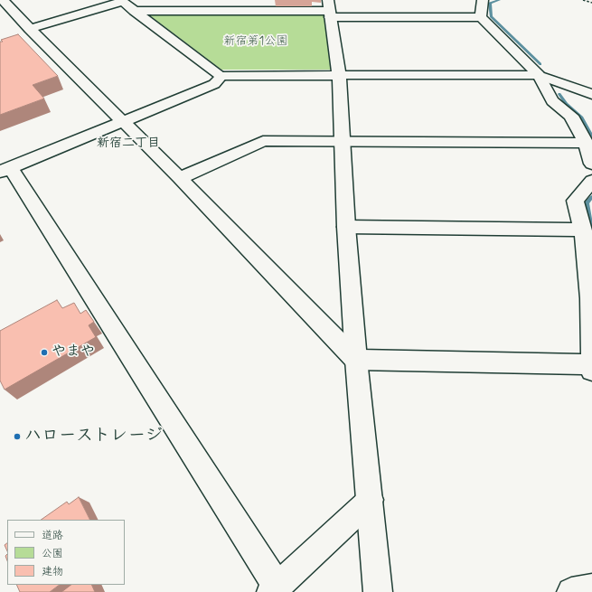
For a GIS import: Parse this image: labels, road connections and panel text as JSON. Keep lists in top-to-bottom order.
{
  "districts": ["新宿二丁目"],
  "parks": ["新宿第1公園"],
  "places": ["やまや", "ハローストレージ"],
  "legend": ["道路", "公園", "建物"]
}
